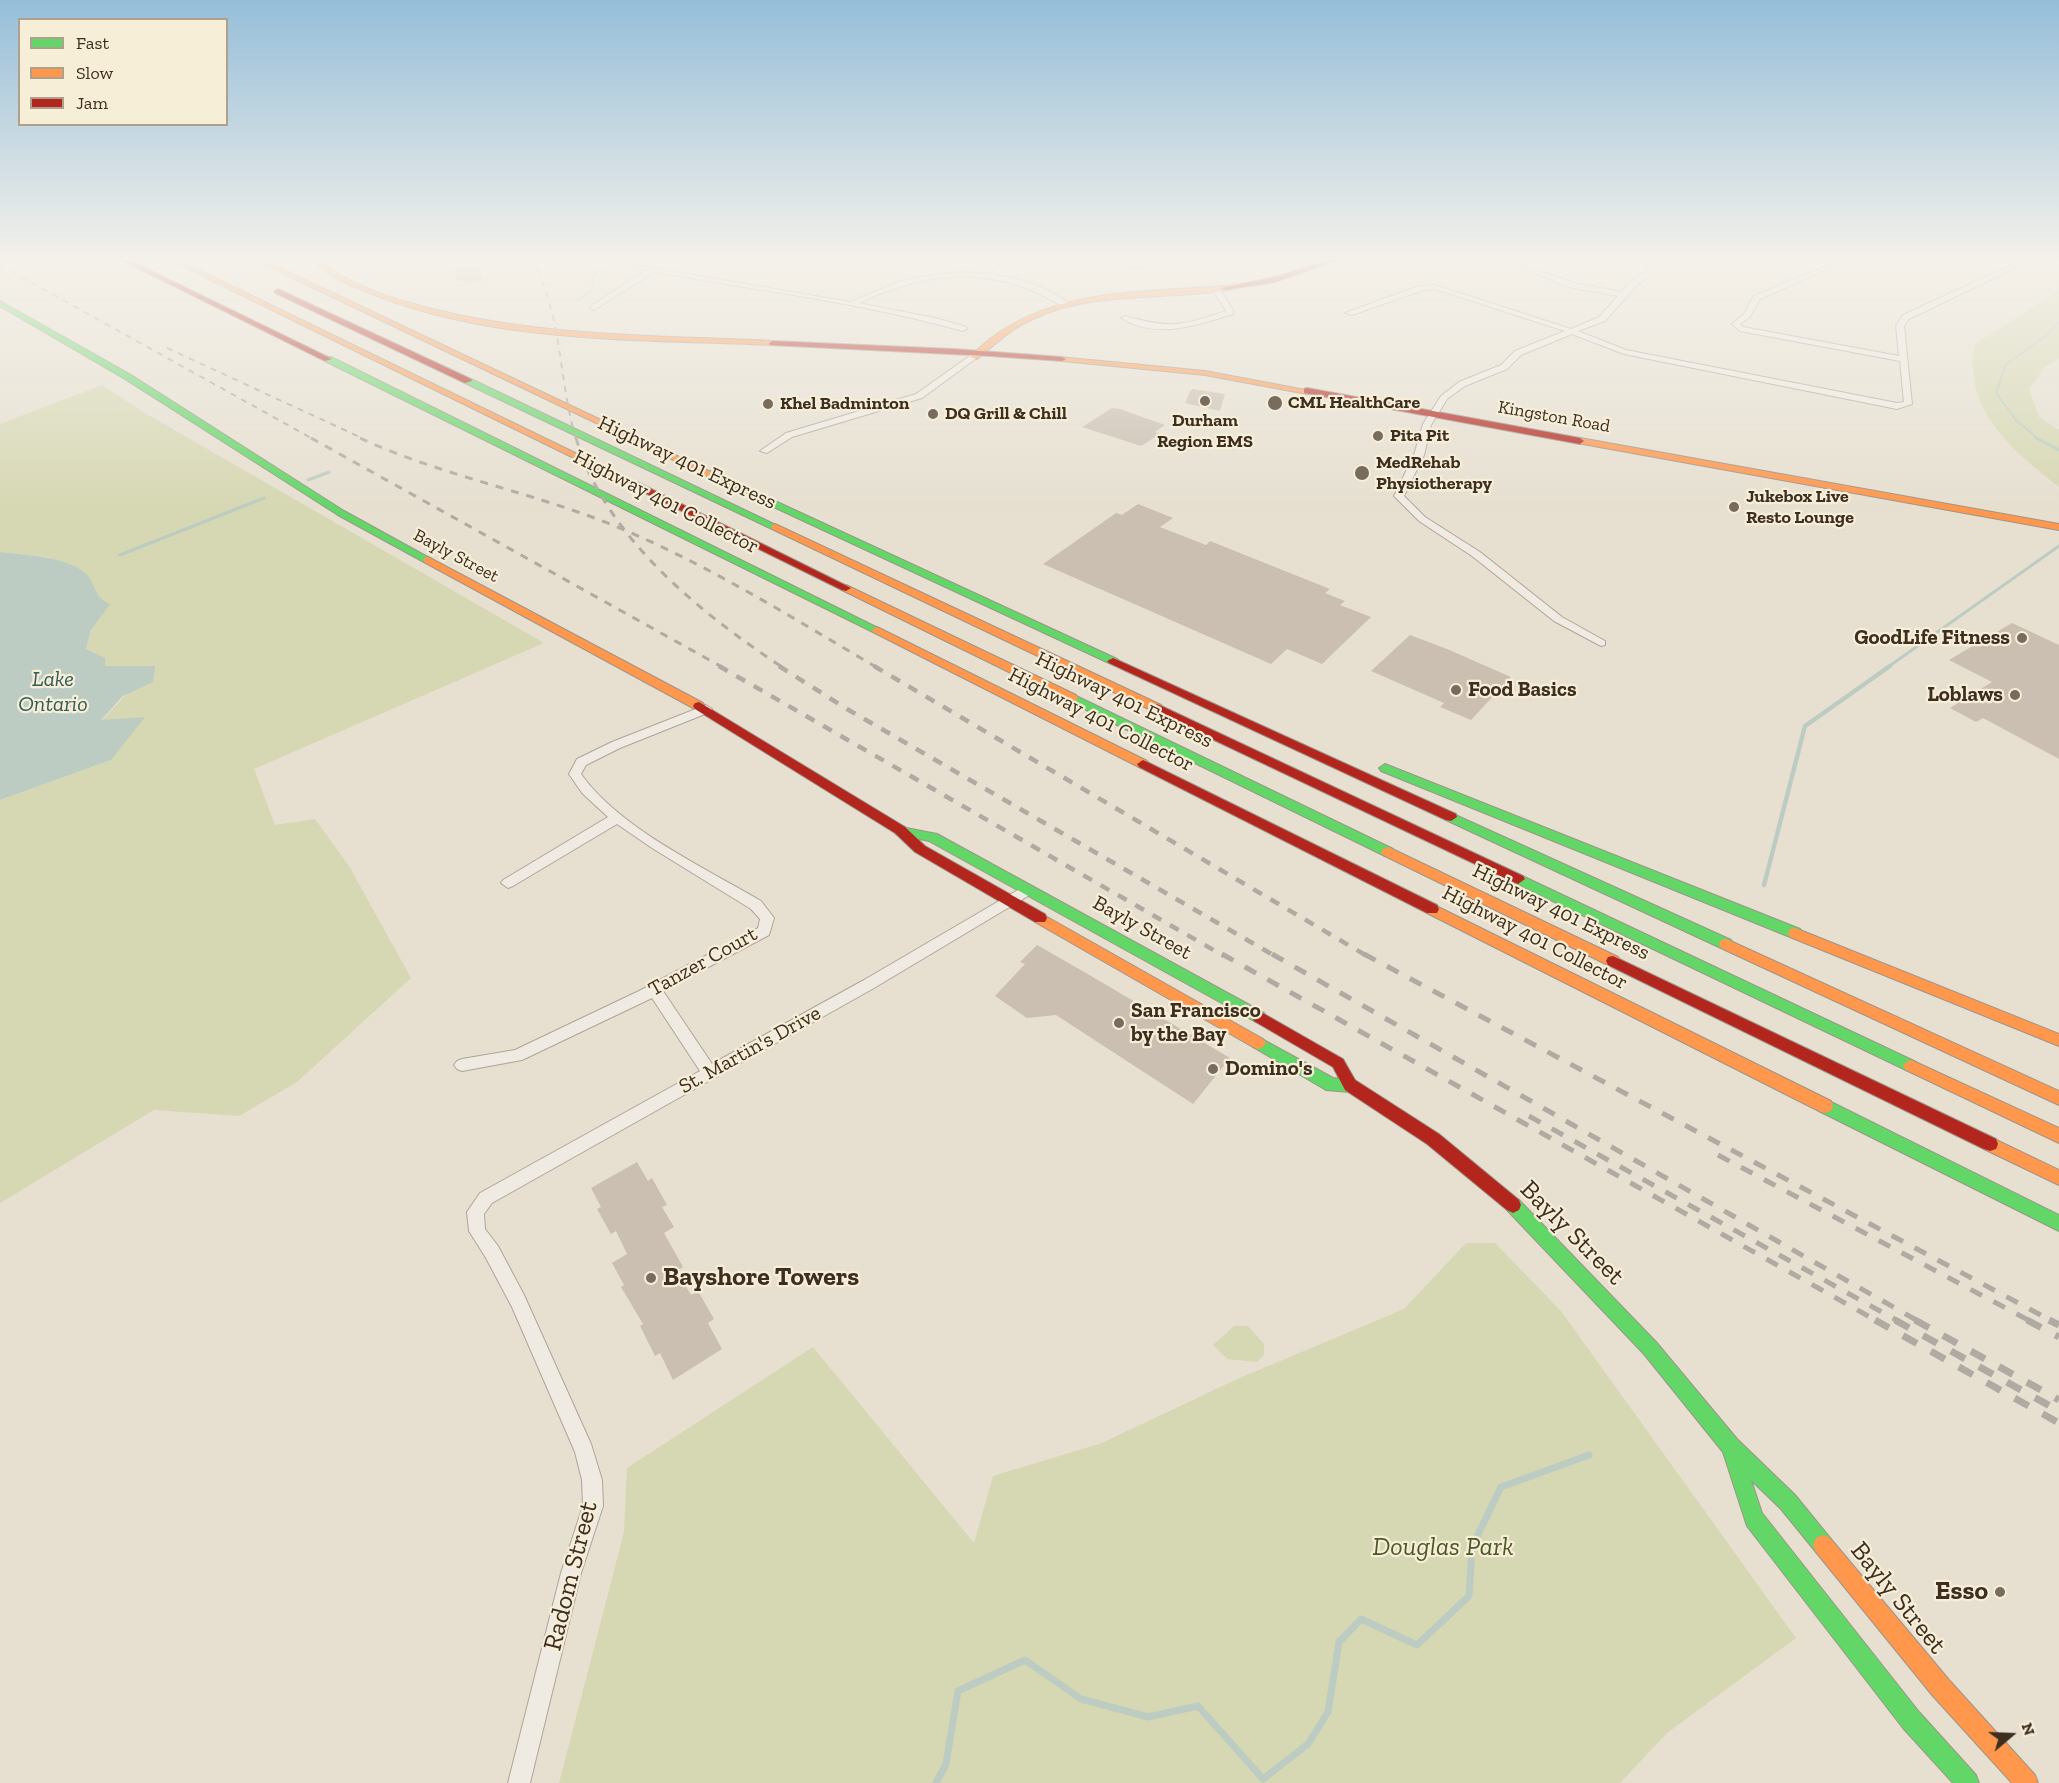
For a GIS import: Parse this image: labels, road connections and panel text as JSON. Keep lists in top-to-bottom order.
{
  "streets": {
    "main road": [
      "Kingston Road",
      "Highway 401 Express",
      "Highway 401 Collector",
      "Bayly Street"
    ],
    "street": ["Tanzer Court", "St. Martin's Drive", "Radom Street"]
  },
  "crossings": [
    ["Bayly Street", "Tanzer Court"],
    ["Bayly Street", "St. Martin's Drive"],
    ["St. Martin's Drive", "Radom Street"]
  ],
  "water": ["Lake Ontario"],
  "parks": ["Douglas Park"],
  "places": [
    "Durham Region EMS",
    "CML HealthCare",
    "Khel Badminton",
    "DQ Grill & Chill",
    "Pita Pit",
    "MedRehab Physiotherapy",
    "Jukebox Live Resto Lounge",
    "GoodLife Fitness",
    "Food Basics",
    "Loblaws",
    "San Francisco by the Bay",
    "Domino's",
    "Bayshore Towers",
    "Esso"
  ],
  "legend": ["Fast", "Slow", "Jam"],
  "north": "right"
}
